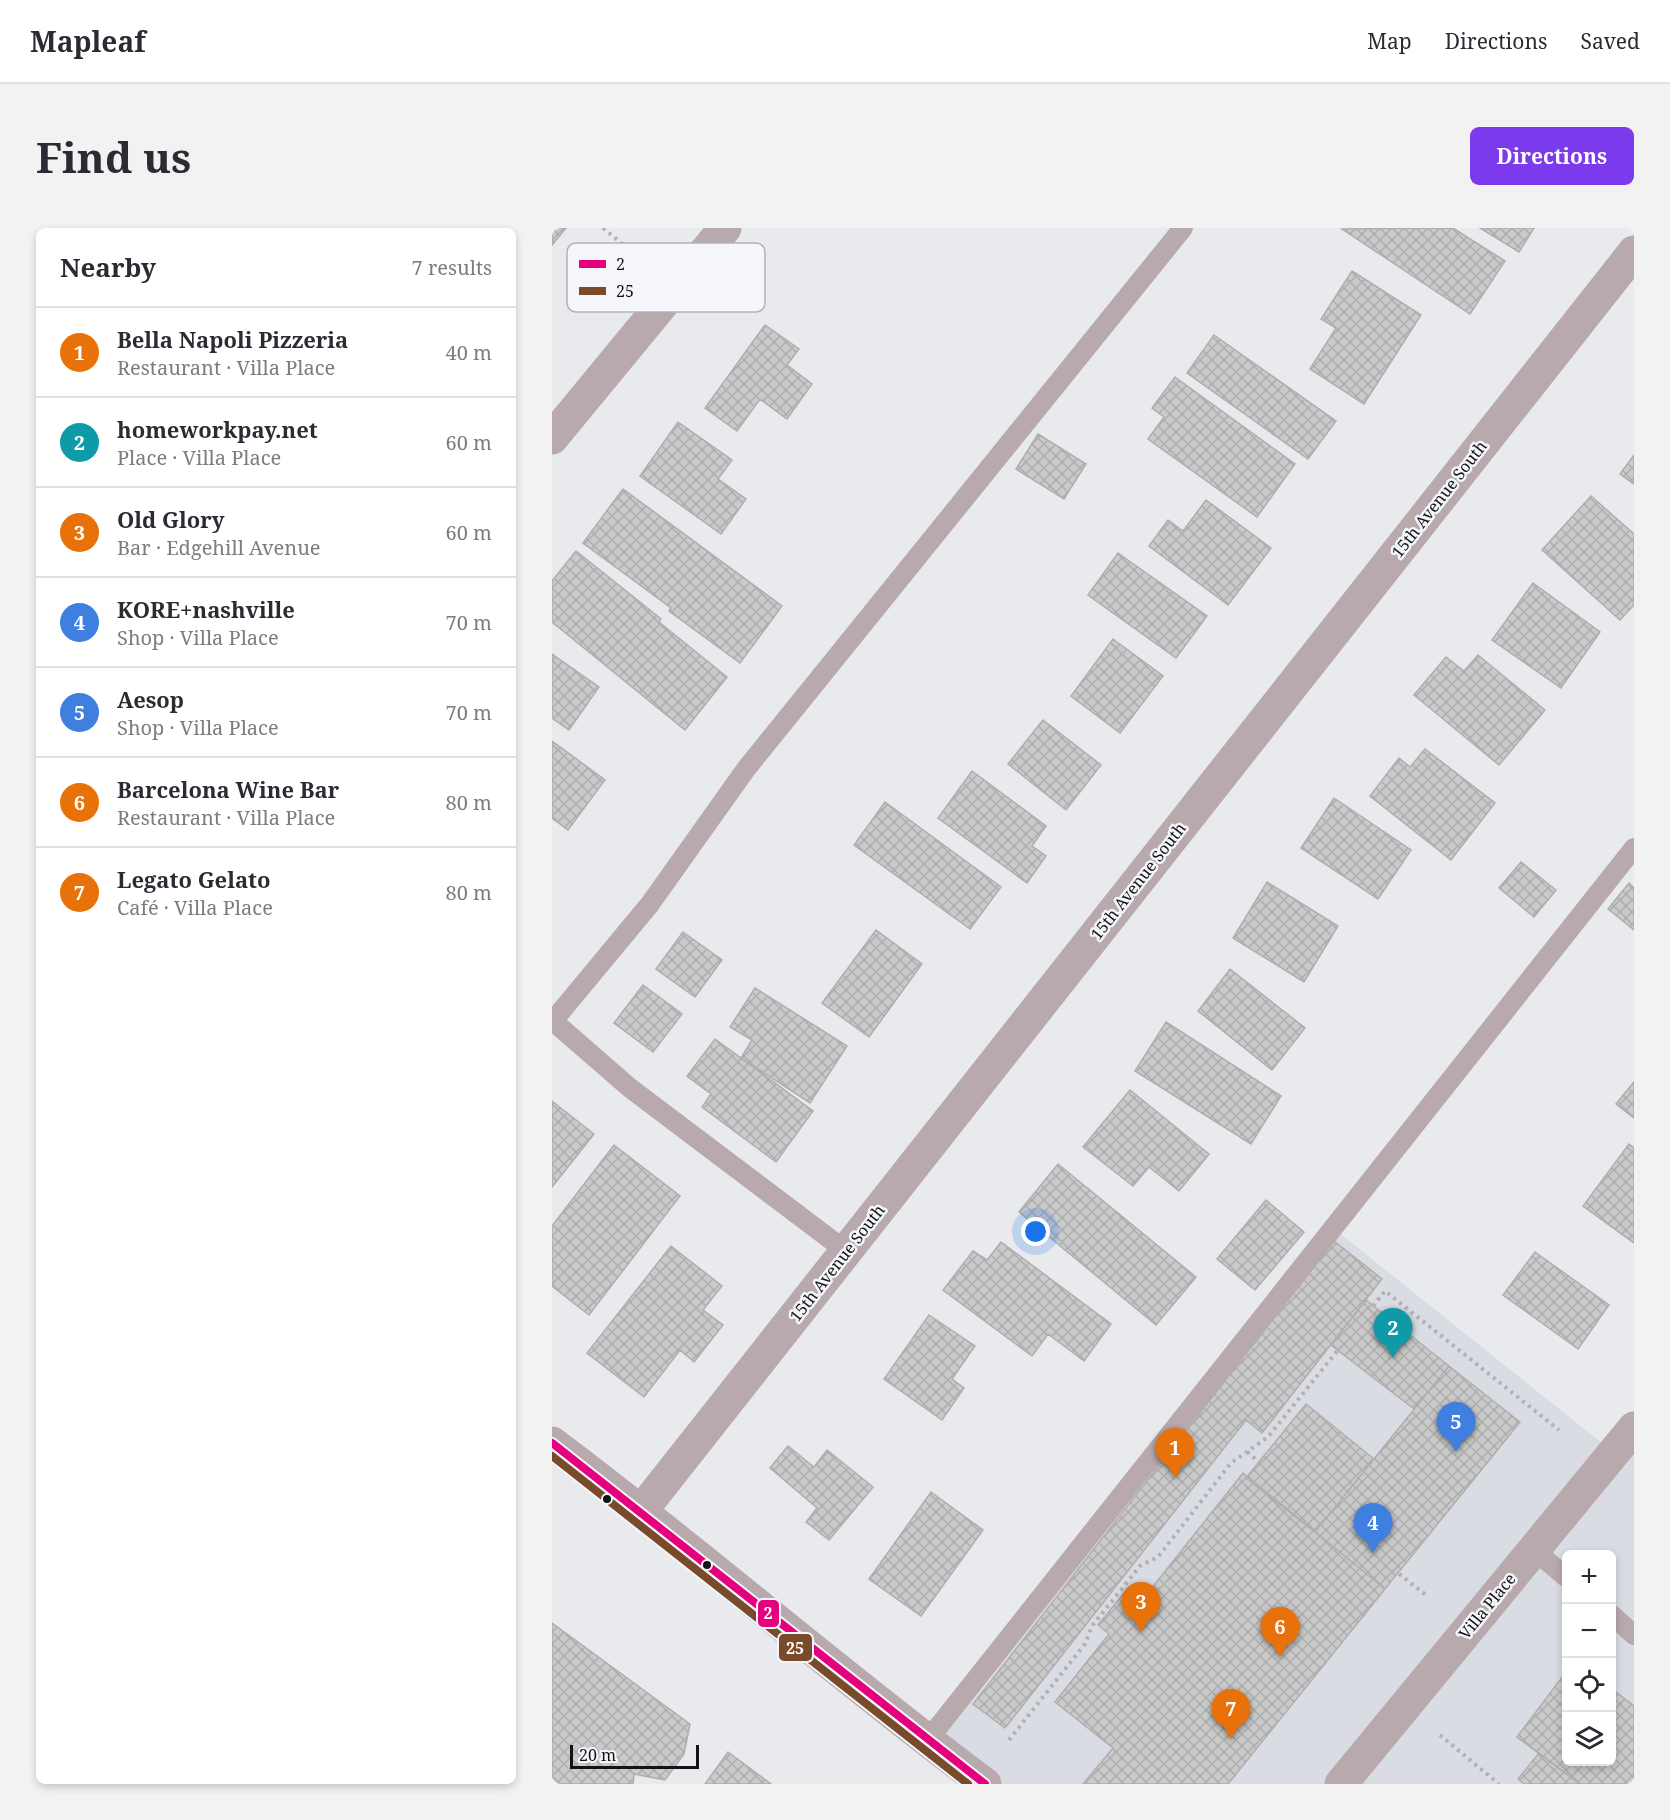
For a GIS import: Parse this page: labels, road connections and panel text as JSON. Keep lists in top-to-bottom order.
{
  "streets": {
    "street": ["15th Avenue South", "Villa Place"]
  },
  "lines": ["transit line 2", "transit line 25"],
  "legend": ["2", "25"],
  "scale_bar": "20 m",
  "page": {
    "header": "Mapleaf",
    "nav": ["Map", "Directions", "Saved"],
    "buttons": "Directions",
    "title": "Find us",
    "heading": ["Nearby", "7 results"],
    "list": [
      {
        "mark": "1",
        "name": "Bella Napoli Pizzeria",
        "note": "Restaurant · Villa Place",
        "value": "40 m"
      },
      {
        "mark": "2",
        "name": "homeworkpay.net",
        "note": "Place · Villa Place",
        "value": "60 m"
      },
      {
        "mark": "3",
        "name": "Old Glory",
        "note": "Bar · Edgehill Avenue",
        "value": "60 m"
      },
      {
        "mark": "4",
        "name": "KORE+nashville",
        "note": "Shop · Villa Place",
        "value": "70 m"
      },
      {
        "mark": "5",
        "name": "Aesop",
        "note": "Shop · Villa Place",
        "value": "70 m"
      },
      {
        "mark": "6",
        "name": "Barcelona Wine Bar",
        "note": "Restaurant · Villa Place",
        "value": "80 m"
      },
      {
        "mark": "7",
        "name": "Legato Gelato",
        "note": "Café · Villa Place",
        "value": "80 m"
      }
    ],
    "pins": [
      "2",
      "5",
      "1",
      "4",
      "3",
      "6",
      "7"
    ],
    "map_buttons": ["+", "−"],
    "scale": "20 m"
  }
}
